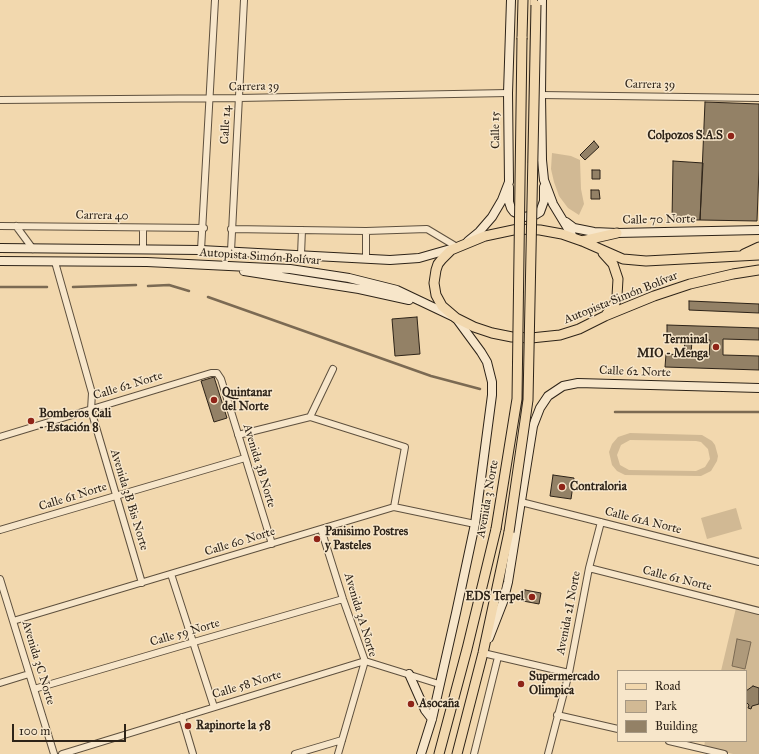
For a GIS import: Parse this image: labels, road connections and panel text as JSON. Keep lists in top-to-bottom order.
{
  "streets": {
    "main road": ["Calle 15", "Autopista Simón Bolívar", "Avenida 3 Norte"],
    "street": [
      "Carrera 39",
      "Calle 14",
      "Carrera 40",
      "Calle 70 Norte",
      "Calle 62 Norte",
      "Avenida 3B Norte",
      "Calle 61 Norte",
      "Avenida 3B Bis Norte",
      "Calle 61A Norte",
      "Calle 60 Norte",
      "Avenida 2I Norte",
      "Avenida 3A Norte",
      "Calle 59 Norte",
      "Avenida 3C Norte",
      "Calle 58 Norte"
    ]
  },
  "crossings": [
    ["Carrera 39", "Calle 14"],
    ["Carrera 39", "Calle 15"],
    ["Calle 14", "Carrera 40"],
    ["Calle 14", "Autopista Simón Bolívar"],
    ["Calle 15", "Autopista Simón Bolívar"],
    ["Calle 15", "Avenida 3 Norte"],
    ["Autopista Simón Bolívar", "Avenida 3 Norte"],
    ["Autopista Simón Bolívar", "Avenida 3B Bis Norte"],
    ["Calle 62 Norte", "Avenida 3B Norte"],
    ["Calle 62 Norte", "Avenida 3 Norte"],
    ["Calle 62 Norte", "Avenida 3B Bis Norte"],
    ["Avenida 3B Norte", "Calle 61 Norte"],
    ["Avenida 3B Norte", "Calle 60 Norte"],
    ["Calle 61 Norte", "Avenida 3B Bis Norte"],
    ["Calle 61 Norte", "Avenida 2I Norte"],
    ["Avenida 3 Norte", "Calle 61A Norte"],
    ["Avenida 3 Norte", "Calle 60 Norte"],
    ["Avenida 3B Bis Norte", "Calle 60 Norte"],
    ["Calle 61A Norte", "Avenida 2I Norte"],
    ["Calle 60 Norte", "Avenida 3A Norte"],
    ["Calle 60 Norte", "Avenida 3C Norte"],
    ["Avenida 3A Norte", "Calle 59 Norte"],
    ["Avenida 3A Norte", "Calle 58 Norte"],
    ["Calle 59 Norte", "Avenida 3C Norte"]
  ],
  "places": [
    "Colpozos S.A.S",
    "Terminal MIO - Menga",
    "Quintanar del Norte",
    "Bomberos Cali - Estación 8",
    "Contraloria",
    "Panisimo Postres y Pasteles",
    "EDS Terpel",
    "Supermercado Olimpica",
    "Asocaña",
    "Rapinorte la 58"
  ],
  "legend": ["Road", "Park", "Building"],
  "scale_bar": "100 m"
}
